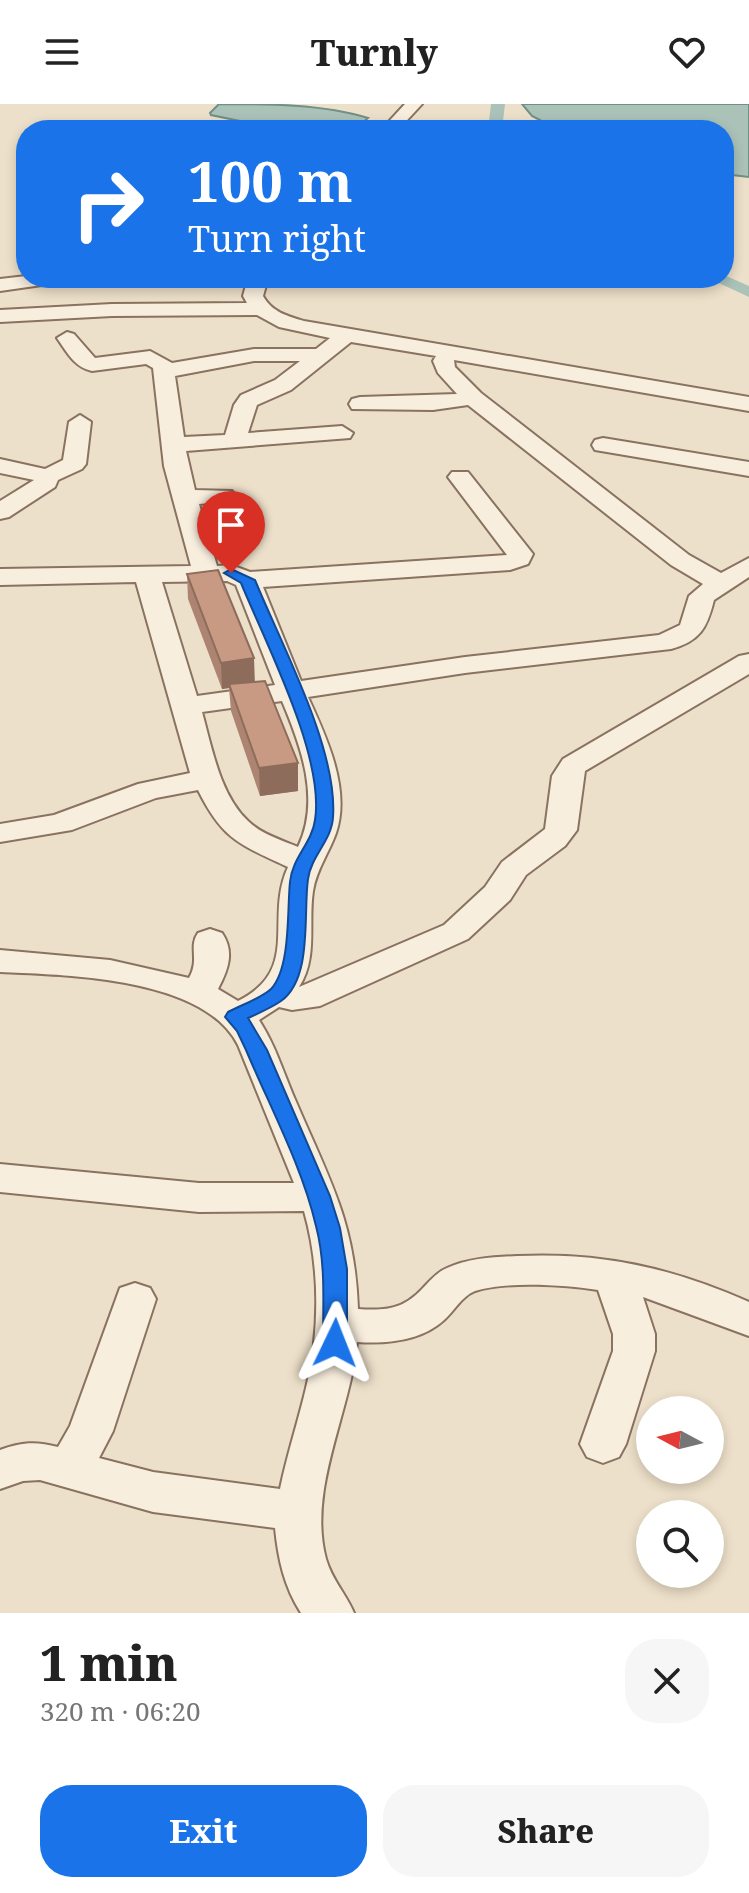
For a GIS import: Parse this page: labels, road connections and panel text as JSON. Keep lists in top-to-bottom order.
{
  "north": "left",
  "page": {
    "header": "Turnly",
    "turn": ["100 m", "Turn right"],
    "heading": ["1 min", "320 m · 06:20"],
    "buttons": ["Exit", "Share"]
  }
}
